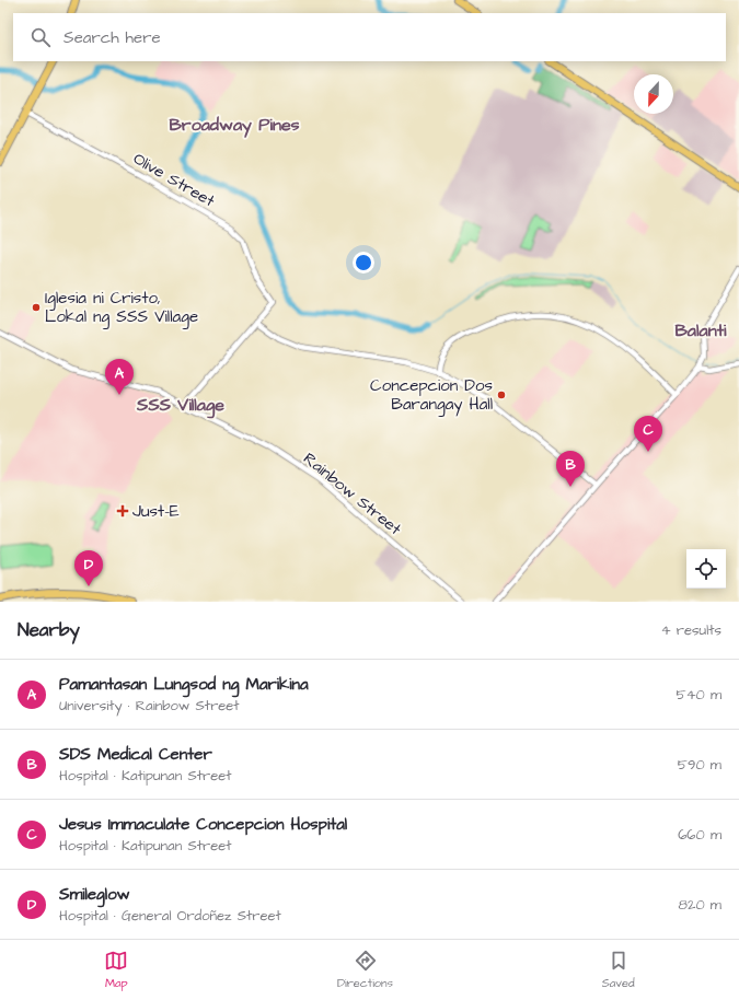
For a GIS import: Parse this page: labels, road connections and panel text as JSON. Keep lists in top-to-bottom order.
{
  "streets": {
    "street": ["Olive Street", "Rainbow Street"]
  },
  "districts": ["Broadway Pines", "Balanti", "SSS Village"],
  "places": {
    "other": ["Iglesia ni Cristo, Lokal ng SSS Village", "Concepcion Dos Barangay Hall"],
    "health": ["Just-E"]
  },
  "north": "bottom",
  "page": {
    "search": "Search here",
    "pins": [
      "A",
      "C",
      "B",
      "D"
    ],
    "heading": ["Nearby", "4 results"],
    "list": [
      {
        "mark": "A",
        "name": "Pamantasan Lungsod ng Marikina",
        "note": "University · Rainbow Street",
        "value": "540 m"
      },
      {
        "mark": "B",
        "name": "SDS Medical Center",
        "note": "Hospital · Katipunan Street",
        "value": "590 m"
      },
      {
        "mark": "C",
        "name": "Jesus Immaculate Concepcion Hospital",
        "note": "Hospital · Katipunan Street",
        "value": "660 m"
      },
      {
        "mark": "D",
        "name": "Smileglow",
        "note": "Hospital · General Ordoñez Street",
        "value": "820 m"
      }
    ],
    "nav": ["Map", "Directions", "Saved"]
  }
}
